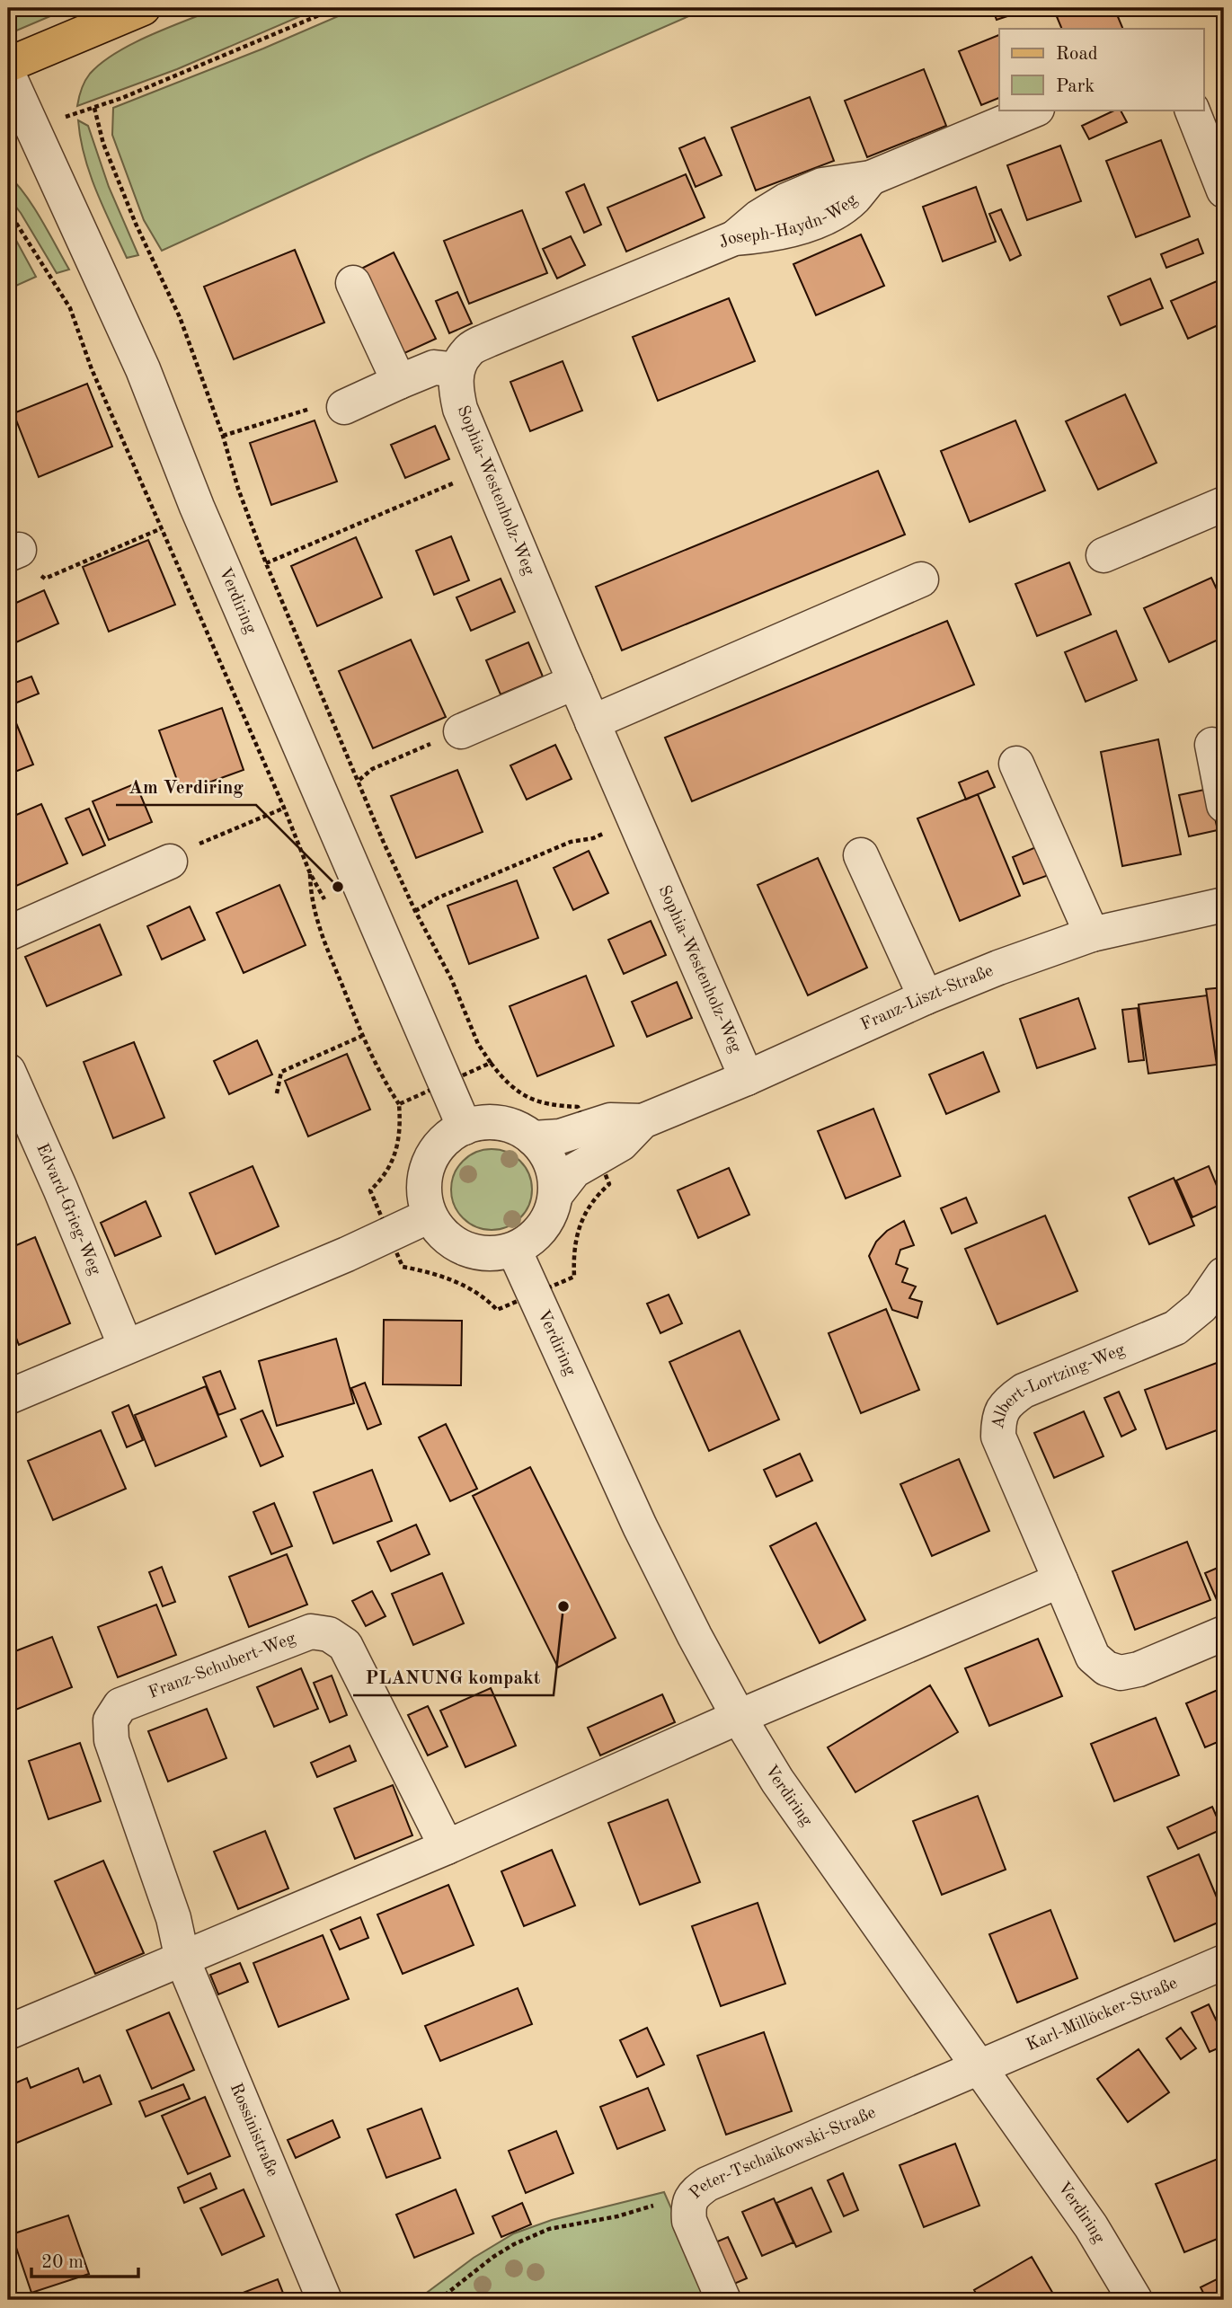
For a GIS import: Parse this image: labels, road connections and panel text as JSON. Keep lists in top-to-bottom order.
{
  "streets": {
    "street": [
      "Joseph-Haydn-Weg",
      "Sophia-Westenholz-Weg",
      "Verdiring",
      "Franz-Liszt-Straße",
      "Edvard-Grieg-Weg",
      "Albert-Lortzing-Weg",
      "Franz-Schubert-Weg",
      "Karl-Millöcker-Straße",
      "Rossinistraße",
      "Peter-Tschaikowski-Straße"
    ]
  },
  "crossings": [
    ["Joseph-Haydn-Weg", "Sophia-Westenholz-Weg"],
    ["Sophia-Westenholz-Weg", "Franz-Liszt-Straße"],
    ["Verdiring", "Franz-Liszt-Straße"],
    ["Verdiring", "Karl-Millöcker-Straße"],
    ["Verdiring", "Peter-Tschaikowski-Straße"],
    ["Franz-Schubert-Weg", "Rossinistraße"],
    ["Karl-Millöcker-Straße", "Peter-Tschaikowski-Straße"]
  ],
  "places": ["Am Verdiring", "PLANUNG kompakt"],
  "legend": ["Road", "Park"],
  "scale_bar": "20 m"
}
